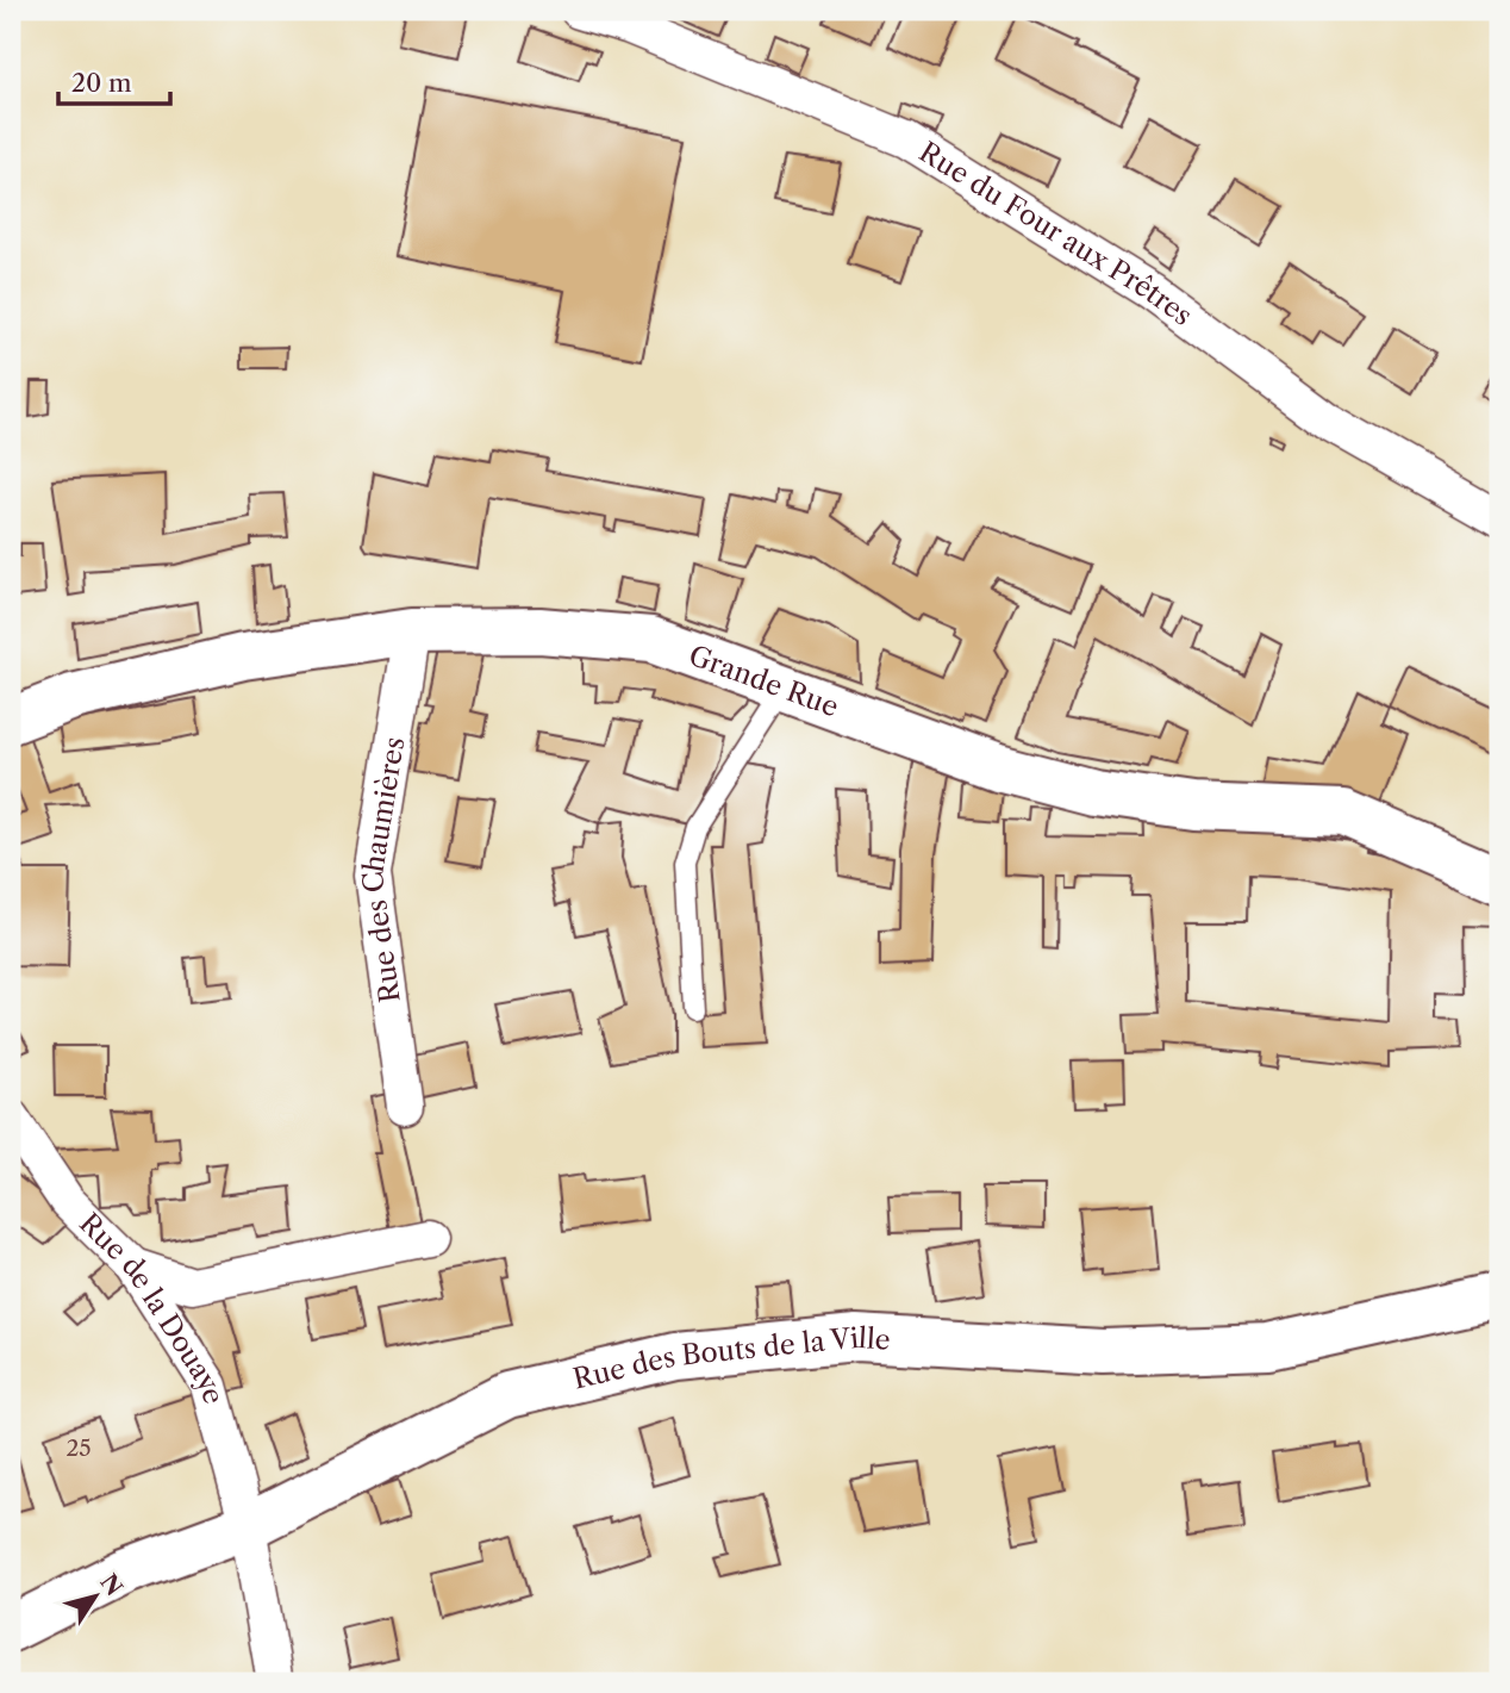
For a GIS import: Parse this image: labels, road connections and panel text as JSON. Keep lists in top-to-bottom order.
{
  "streets": {
    "street": [
      "Rue du Four aux Prêtres",
      "Grande Rue",
      "Rue des Chaumières",
      "Rue de la Douaye",
      "Rue des Bouts de la Ville"
    ]
  },
  "crossings": [
    ["Grande Rue", "Rue des Chaumières"],
    ["Rue de la Douaye", "Rue des Bouts de la Ville"]
  ],
  "house_numbers": ["25"],
  "scale_bar": "20 m",
  "north": "top right"
}
